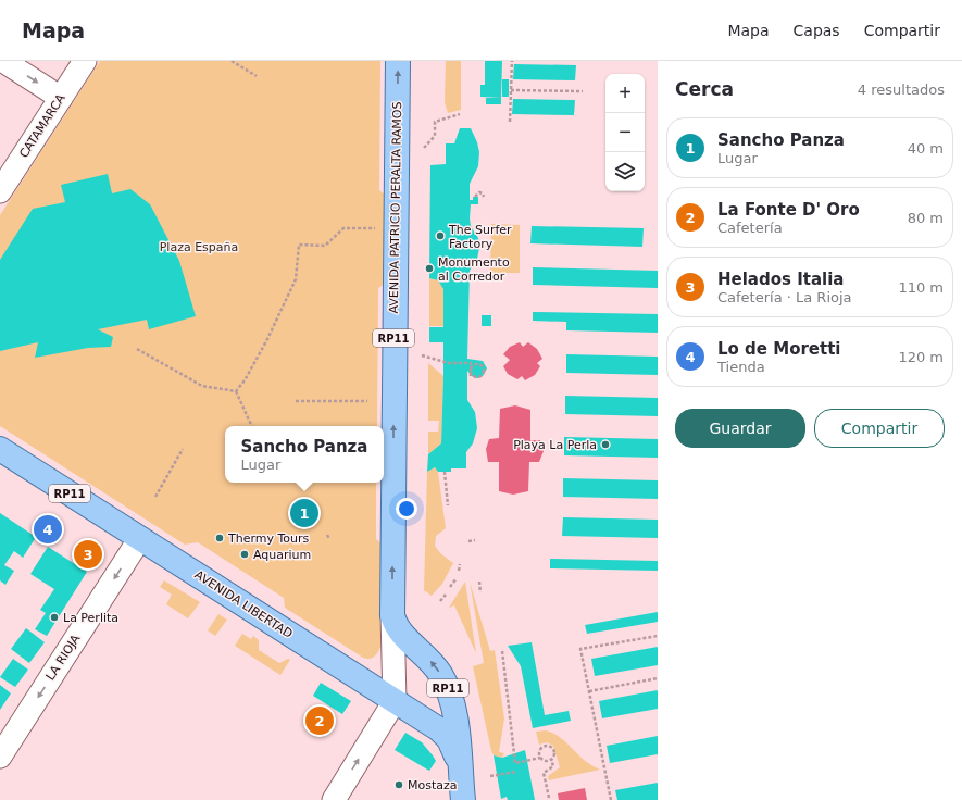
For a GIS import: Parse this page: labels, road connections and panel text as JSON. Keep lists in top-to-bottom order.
{
  "streets": {
    "main road": ["AVENIDA PATRICIO PERALTA RAMOS", "RP11", "AVENIDA LIBERTAD"],
    "street": ["CATAMARCA", "LA RIOJA"]
  },
  "crossings": [
    ["AVENIDA PATRICIO PERALTA RAMOS", "AVENIDA LIBERTAD"],
    ["AVENIDA LIBERTAD", "LA RIOJA"]
  ],
  "one_way": ["AVENIDA PATRICIO PERALTA RAMOS", "LA RIOJA"],
  "parks": ["Plaza España"],
  "places": [
    "The Surfer Factory",
    "Monumento al Corredor",
    "Playa La Perla",
    "Thermy Tours",
    "Aquarium",
    "La Perlita",
    "Mostaza"
  ],
  "page": {
    "header": "Mapa",
    "nav": ["Mapa", "Capas", "Compartir"],
    "heading": ["Cerca", "4 resultados"],
    "map_buttons": ["+", "−"],
    "list": [
      {
        "mark": "1",
        "name": "Sancho Panza",
        "note": "Lugar",
        "value": "40 m"
      },
      {
        "mark": "2",
        "name": "La Fonte D' Oro",
        "note": "Cafetería",
        "value": "80 m"
      },
      {
        "mark": "3",
        "name": "Helados Italia",
        "note": "Cafetería · La Rioja",
        "value": "110 m"
      },
      {
        "mark": "4",
        "name": "Lo de Moretti",
        "note": "Tienda",
        "value": "120 m"
      }
    ],
    "buttons": ["Guardar", "Compartir"],
    "popup": ["Sancho Panza", "Lugar"],
    "pins": [
      "1",
      "4",
      "3",
      "2"
    ]
  }
}
